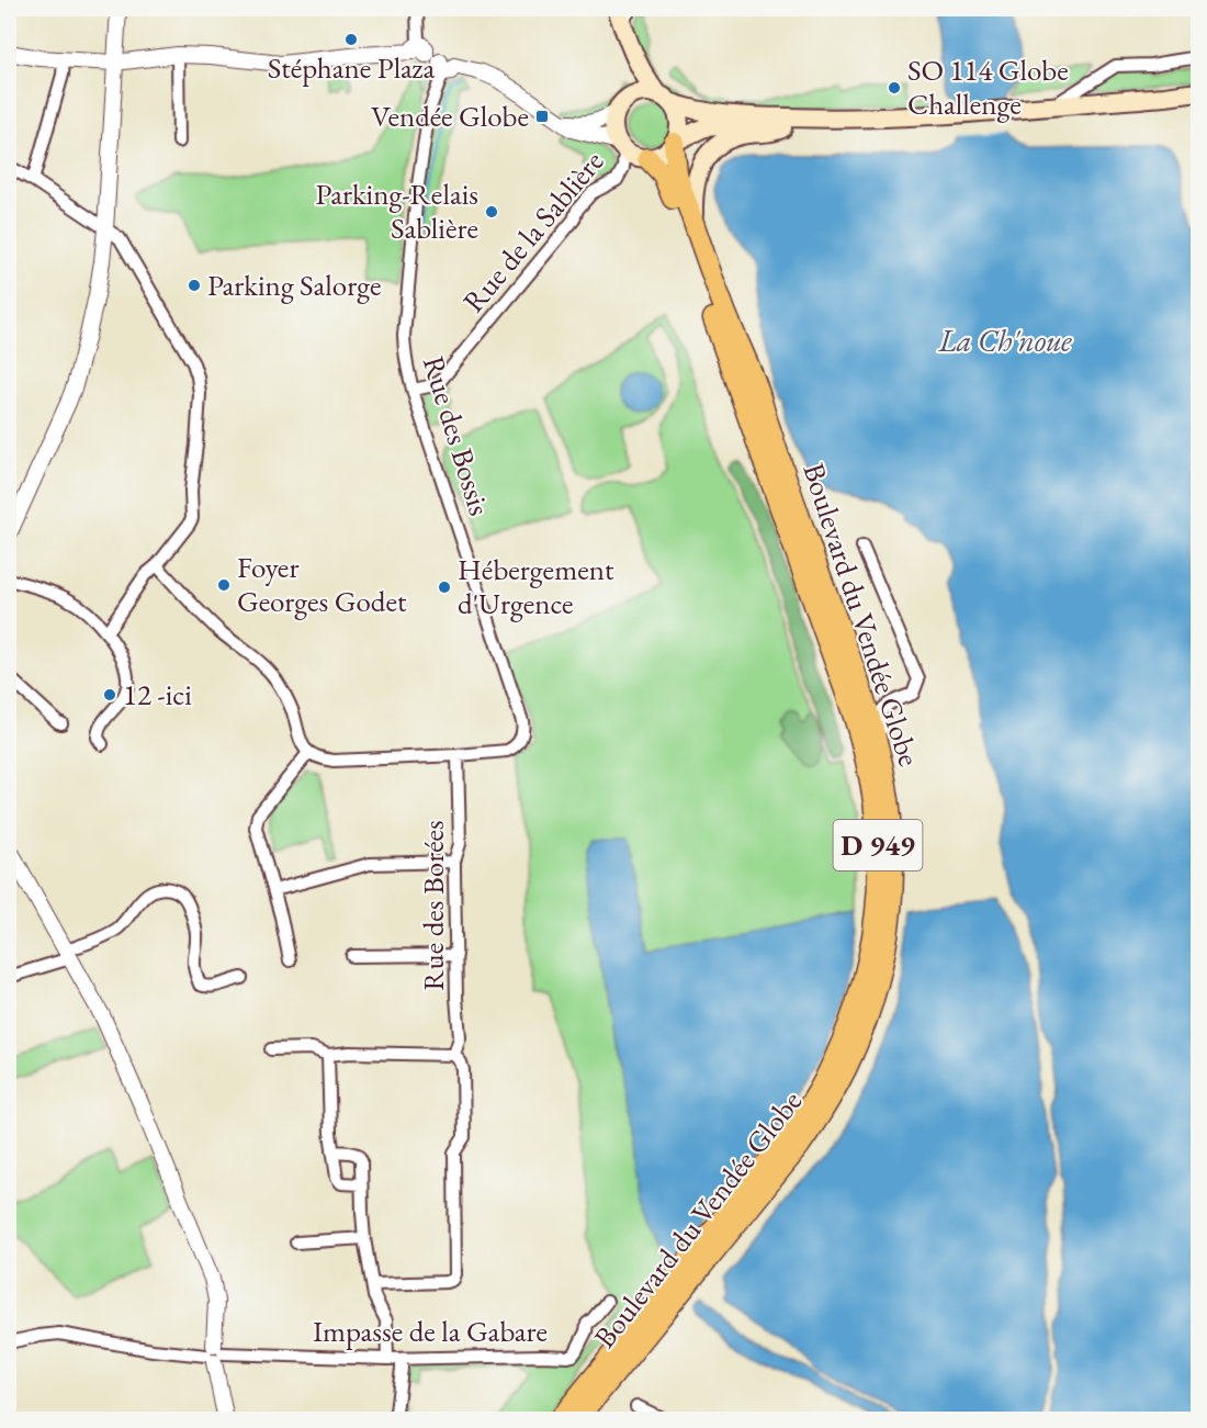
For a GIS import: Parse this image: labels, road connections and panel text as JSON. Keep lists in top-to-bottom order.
{
  "streets": {
    "main road": ["Boulevard du Vendée Globe", "D 949"],
    "street": [
      "Rue de la Sablière",
      "Rue des Bossis",
      "Rue des Borées",
      "Impasse de la Gabare"
    ]
  },
  "crossings": [
    ["Rue de la Sablière", "Rue des Bossis"],
    ["Rue de la Sablière", "Boulevard du Vendée Globe"],
    ["Rue des Bossis", "Rue des Borées"]
  ],
  "water": ["La Ch'noue"],
  "places": {
    "other": [
      "Stéphane Plaza",
      "SO 114 Globe Challenge",
      "Parking-Relais Sablière",
      "Parking Salorge",
      "Foyer Georges Godet",
      "Hébergement d'Urgence",
      "12 -ici"
    ],
    "transit": ["Vendée Globe"]
  }
}
